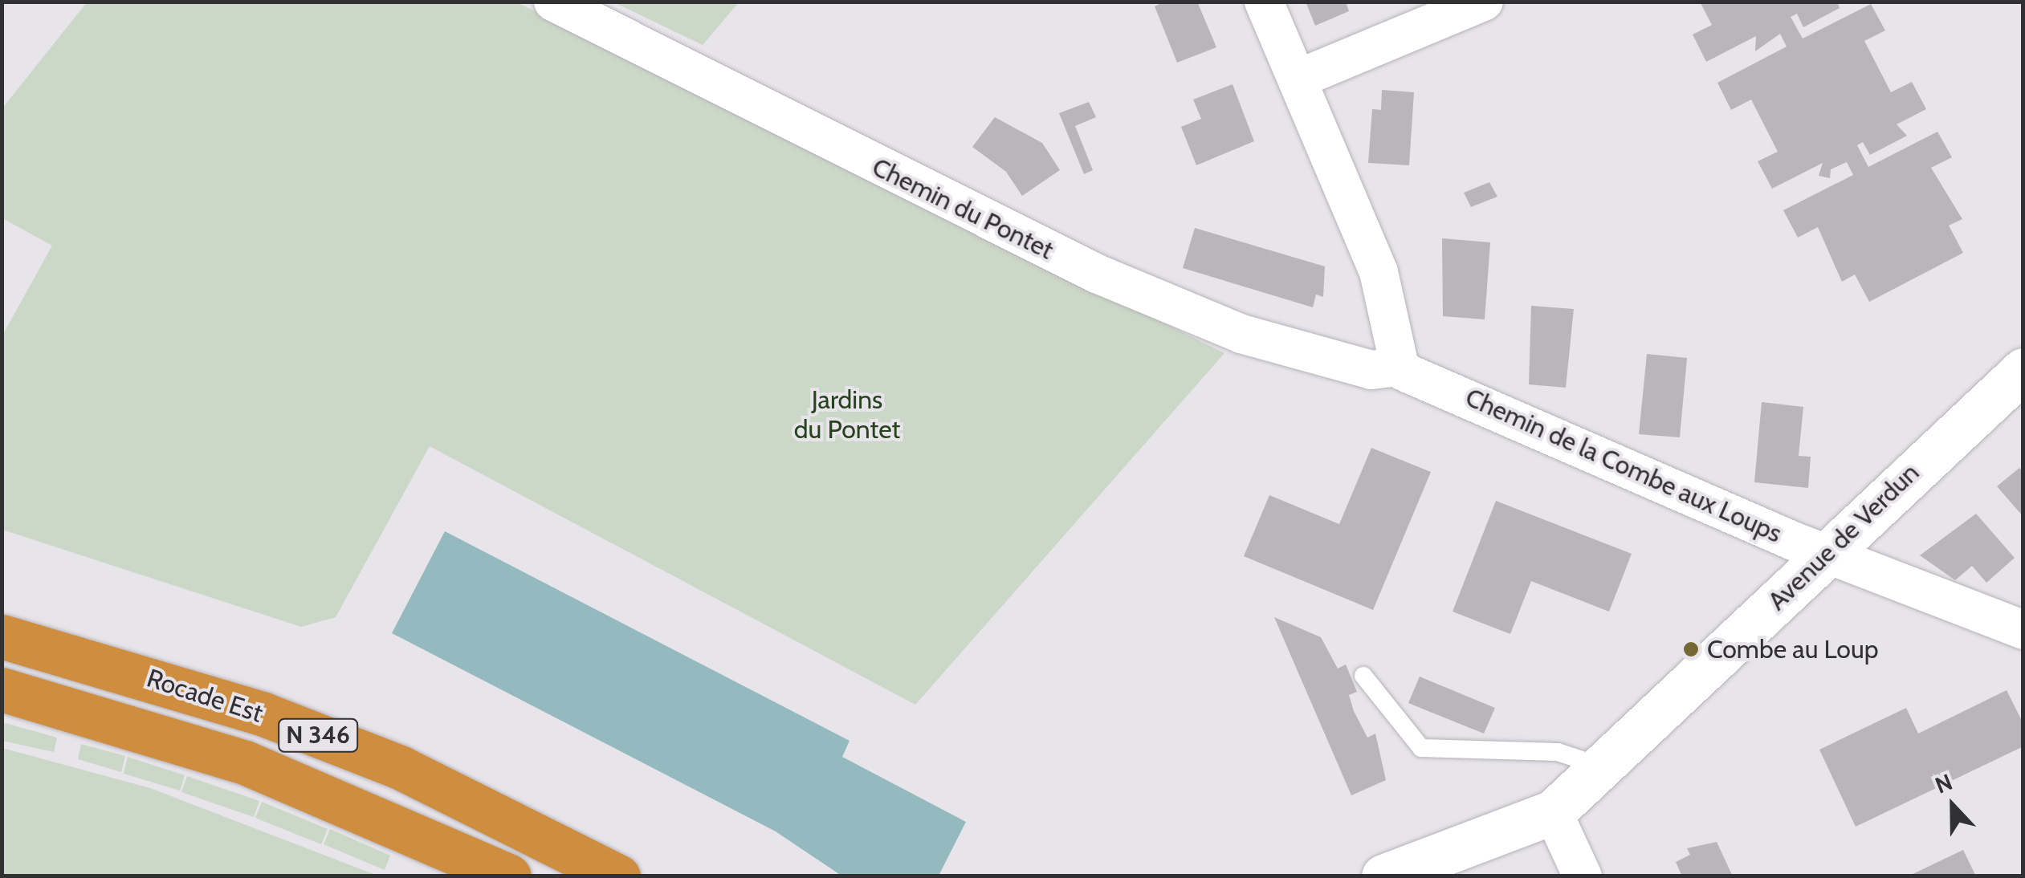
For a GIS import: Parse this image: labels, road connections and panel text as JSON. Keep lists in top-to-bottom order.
{
  "streets": {
    "highway": ["Rocade Est", "N 346"],
    "main road": ["Avenue de Verdun"],
    "street": ["Chemin du Pontet", "Chemin de la Combe aux Loups"]
  },
  "crossings": [
    ["Chemin du Pontet", "Chemin de la Combe aux Loups"],
    ["Chemin de la Combe aux Loups", "Avenue de Verdun"]
  ],
  "parks": ["Jardins du Pontet"],
  "places": ["Combe au Loup"],
  "north": "top"
}
